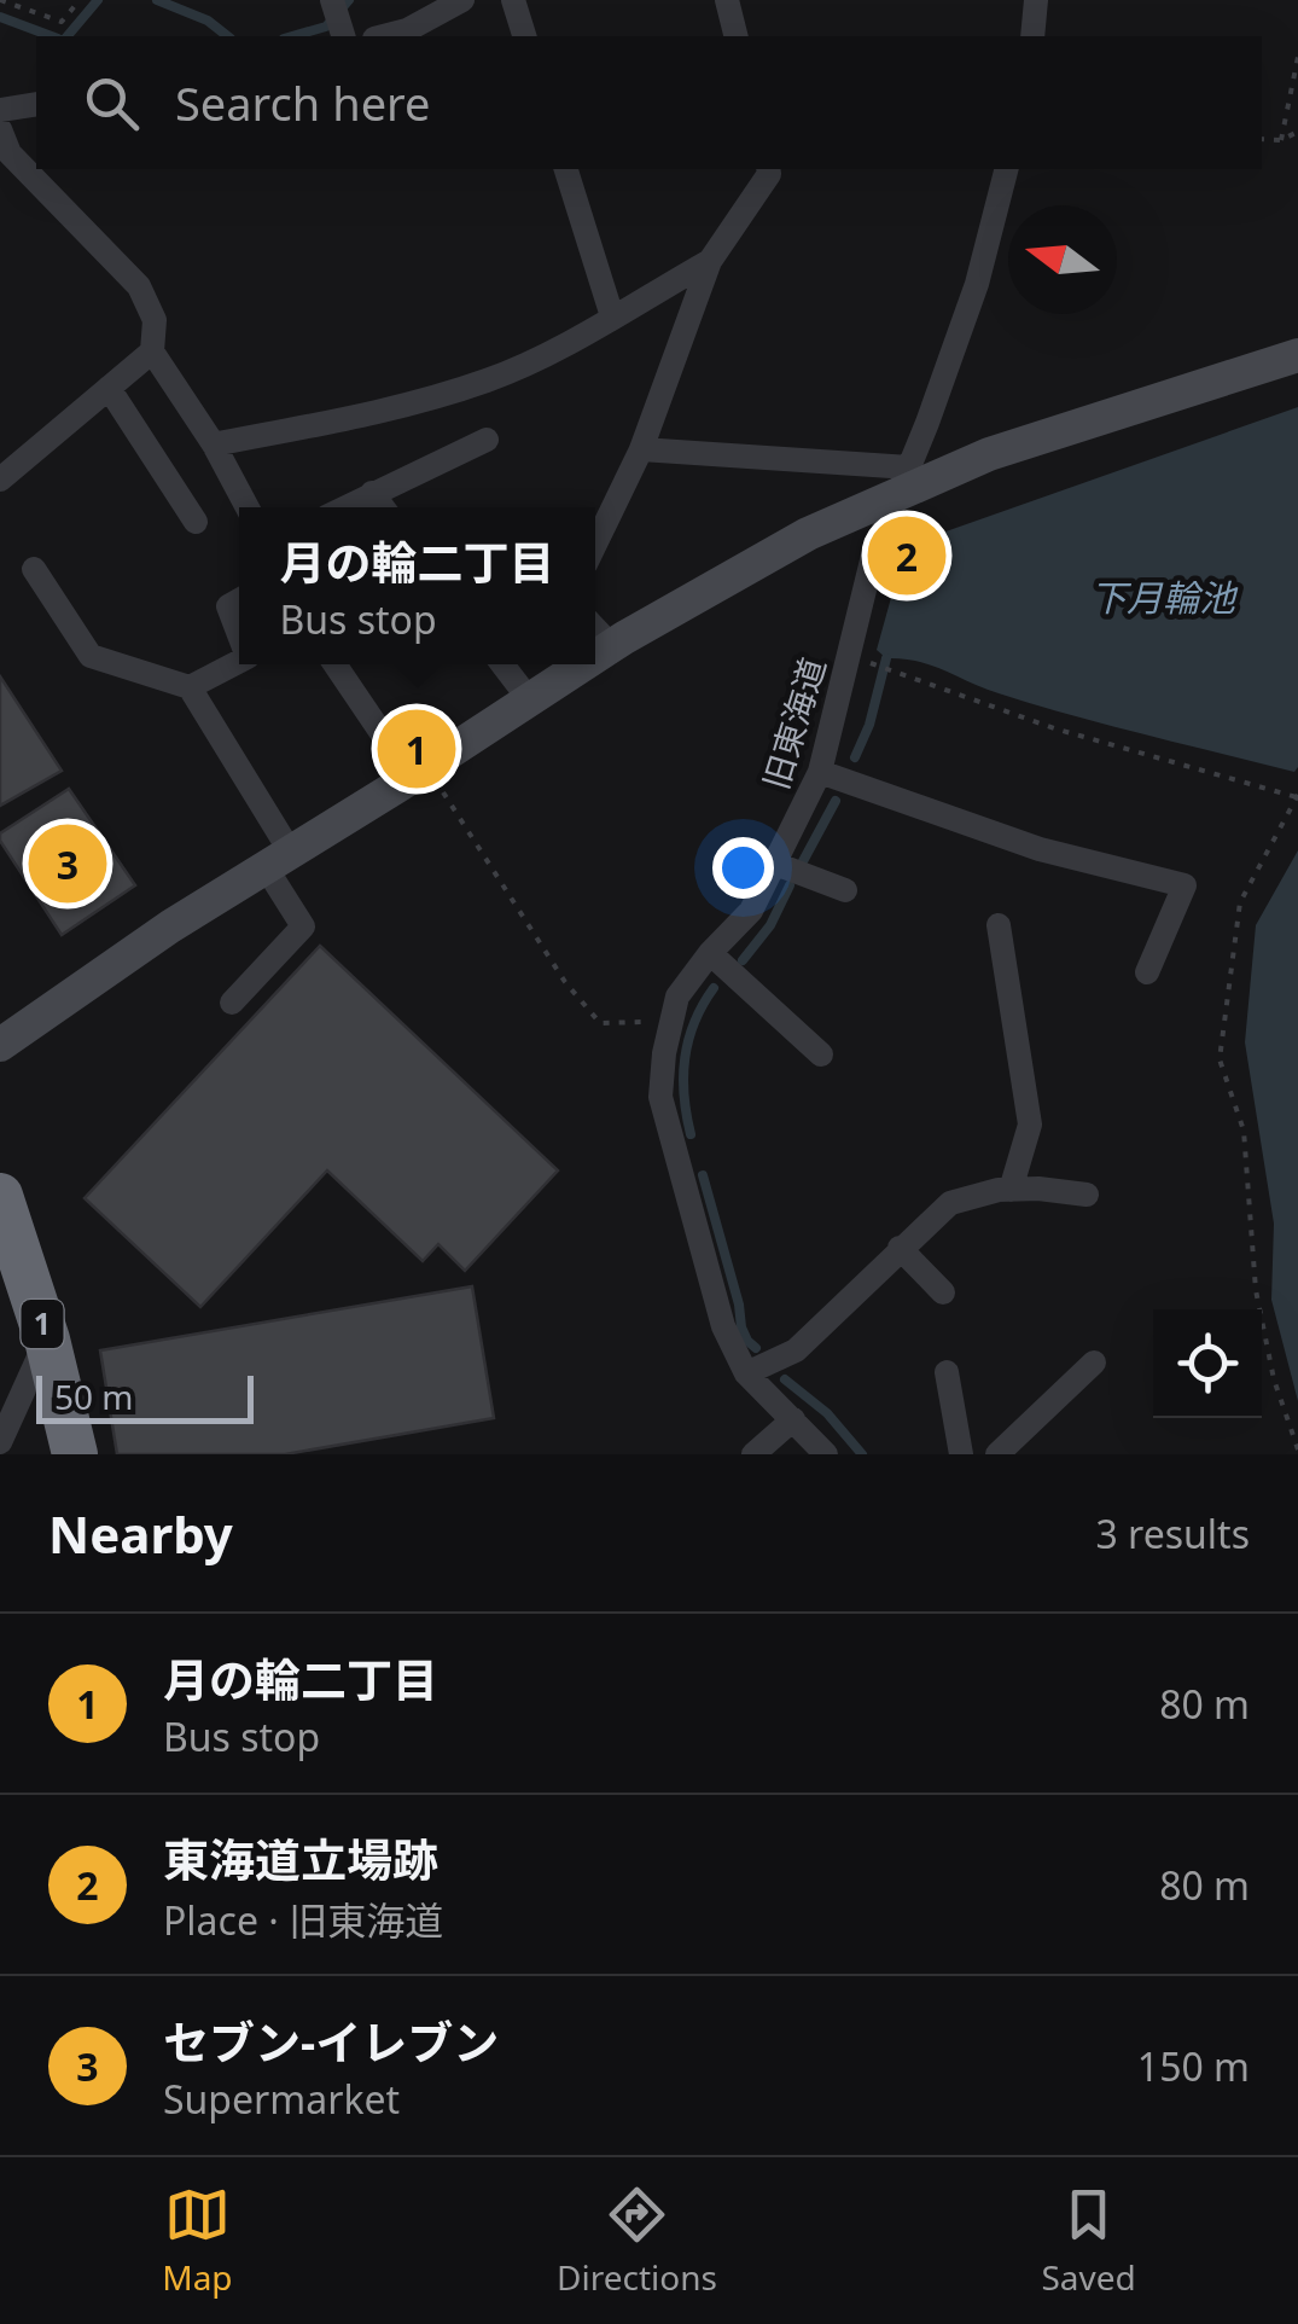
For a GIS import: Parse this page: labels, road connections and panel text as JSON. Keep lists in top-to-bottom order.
{
  "streets": {
    "highway": ["1"],
    "street": ["旧東海道"]
  },
  "water": ["下月輪池"],
  "scale_bar": "50 m",
  "north": "left",
  "page": {
    "search": "Search here",
    "popup": ["月の輪二丁目", "Bus stop"],
    "pins": ["2", "1", "3"],
    "scale": "50 m",
    "heading": ["Nearby", "3 results"],
    "list": [
      {
        "mark": "1",
        "name": "月の輪二丁目",
        "note": "Bus stop",
        "value": "80 m"
      },
      {
        "mark": "2",
        "name": "東海道立場跡",
        "note": "Place · 旧東海道",
        "value": "80 m"
      },
      {
        "mark": "3",
        "name": "セブン-イレブン",
        "note": "Supermarket",
        "value": "150 m"
      }
    ],
    "nav": ["Map", "Directions", "Saved"]
  }
}
